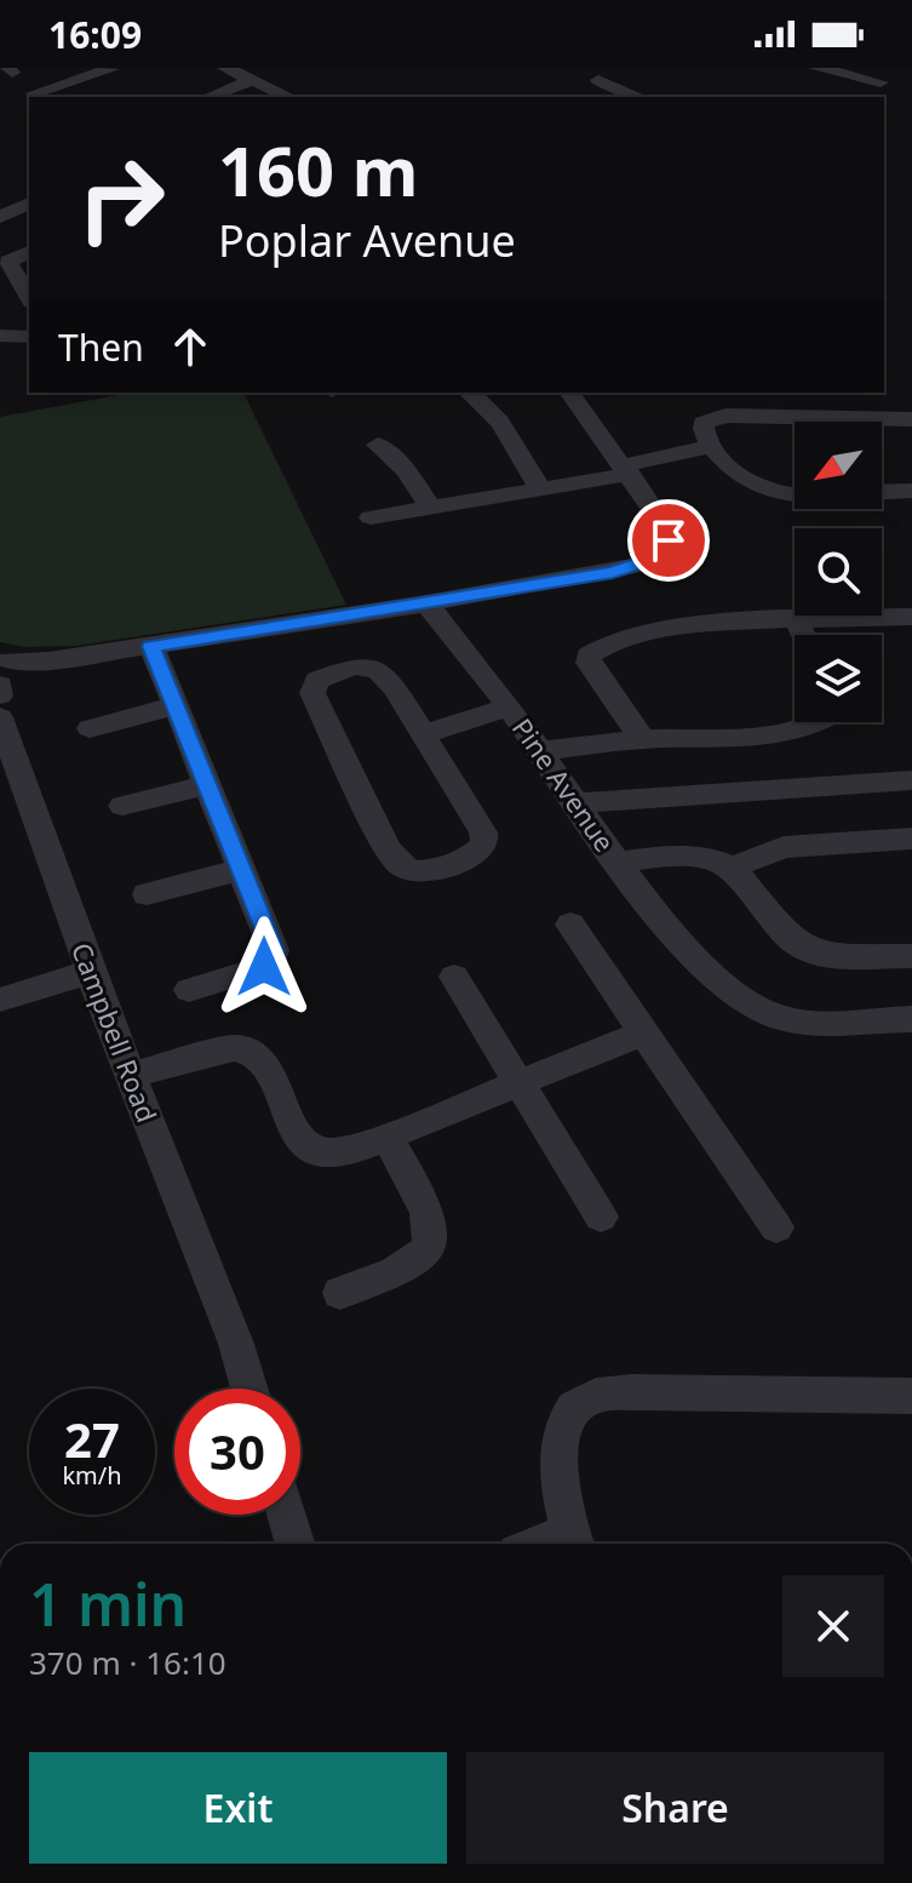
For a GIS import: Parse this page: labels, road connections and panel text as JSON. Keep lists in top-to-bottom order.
{
  "streets": {
    "street": ["Pine Avenue", "Campbell Road"]
  },
  "north": "bottom left",
  "page": {
    "status": "16:09",
    "turn": ["160 m", "Poplar Avenue"],
    "then": "Then",
    "speed": "27 km/h",
    "limit": "30",
    "heading": ["1 min", "370 m · 16:10"],
    "buttons": ["Exit", "Share"]
  }
}
